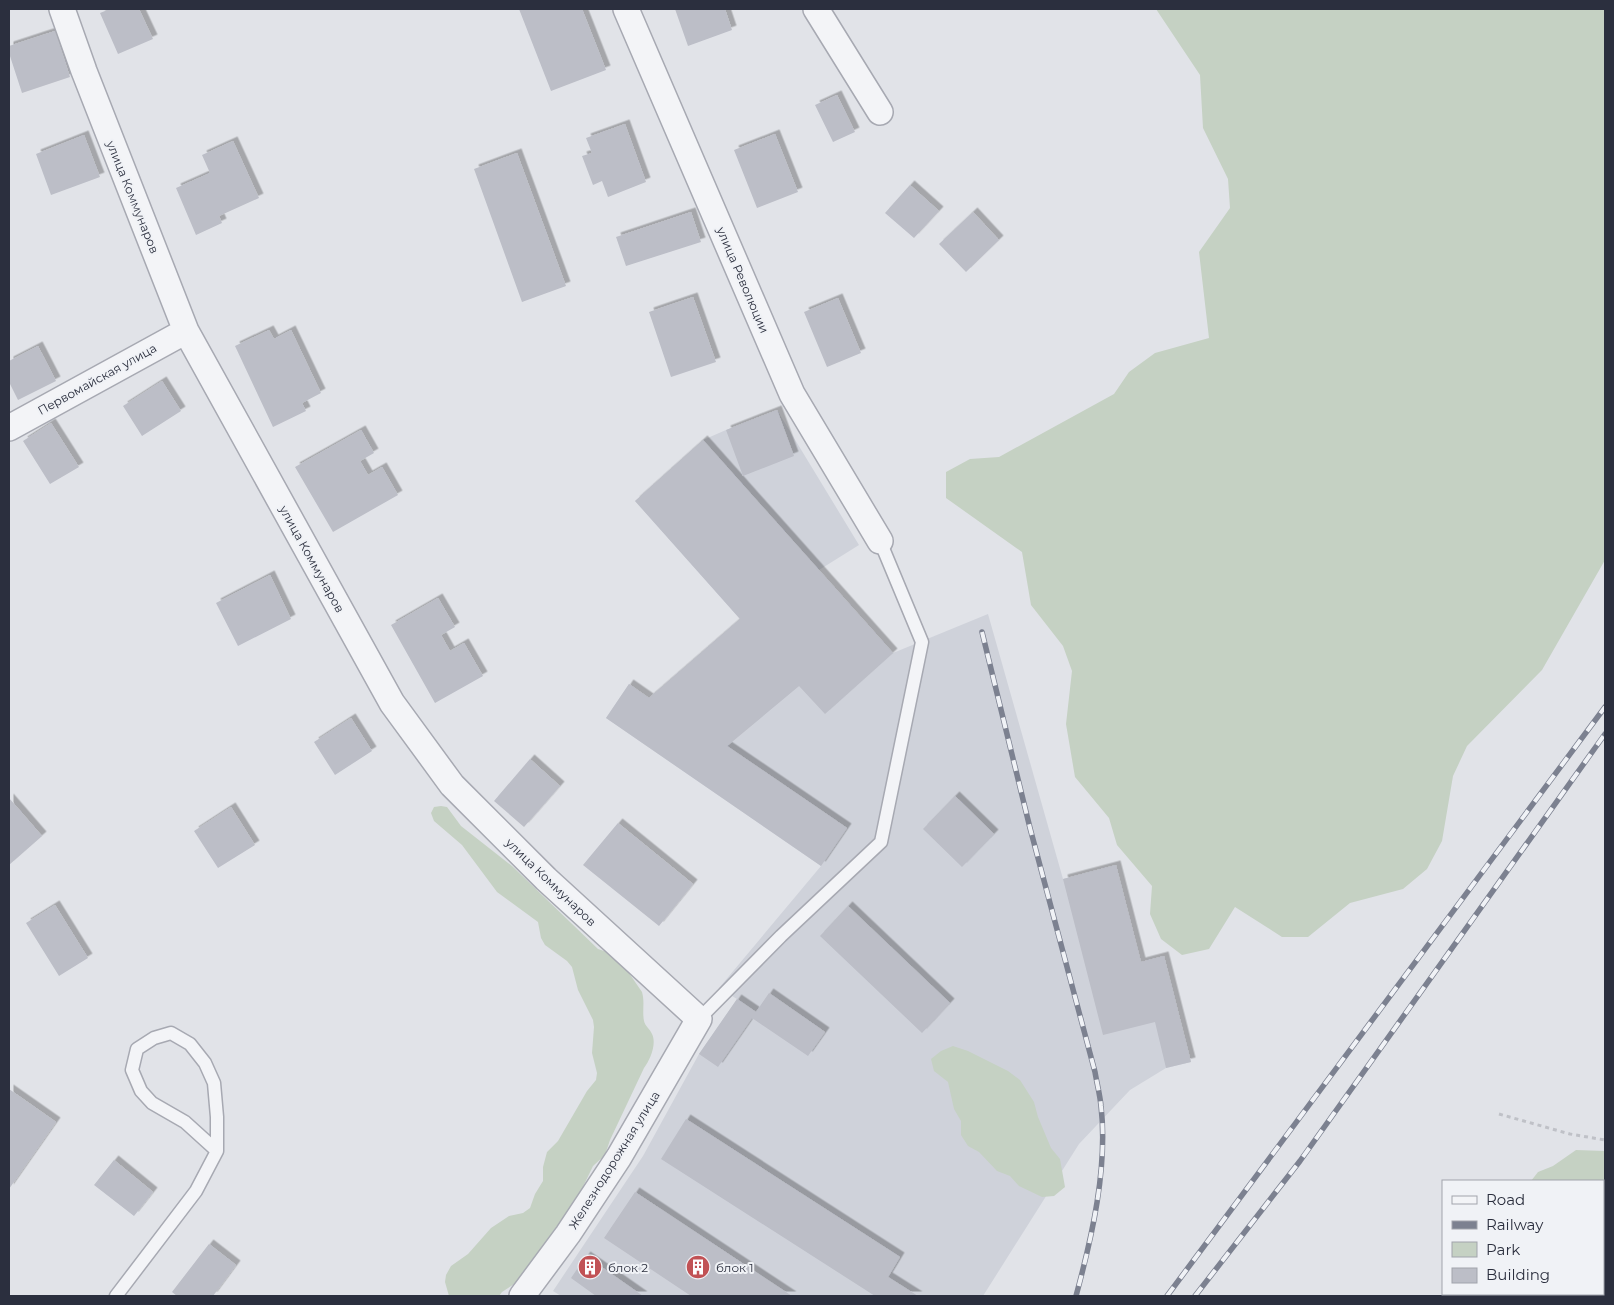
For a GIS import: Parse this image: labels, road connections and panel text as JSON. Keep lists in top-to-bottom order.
{
  "streets": {
    "street": [
      "улица Коммунаров",
      "улица Революции",
      "Первомайская улица",
      "Железнодорожная улица"
    ]
  },
  "crossings": [
    ["улица Коммунаров", "Первомайская улица"],
    ["улица Коммунаров", "Железнодорожная улица"]
  ],
  "places": {
    "building": ["блок 2", "блок 1"]
  },
  "legend": [
    "Road",
    "Railway",
    "Park",
    "Building"
  ]
}
